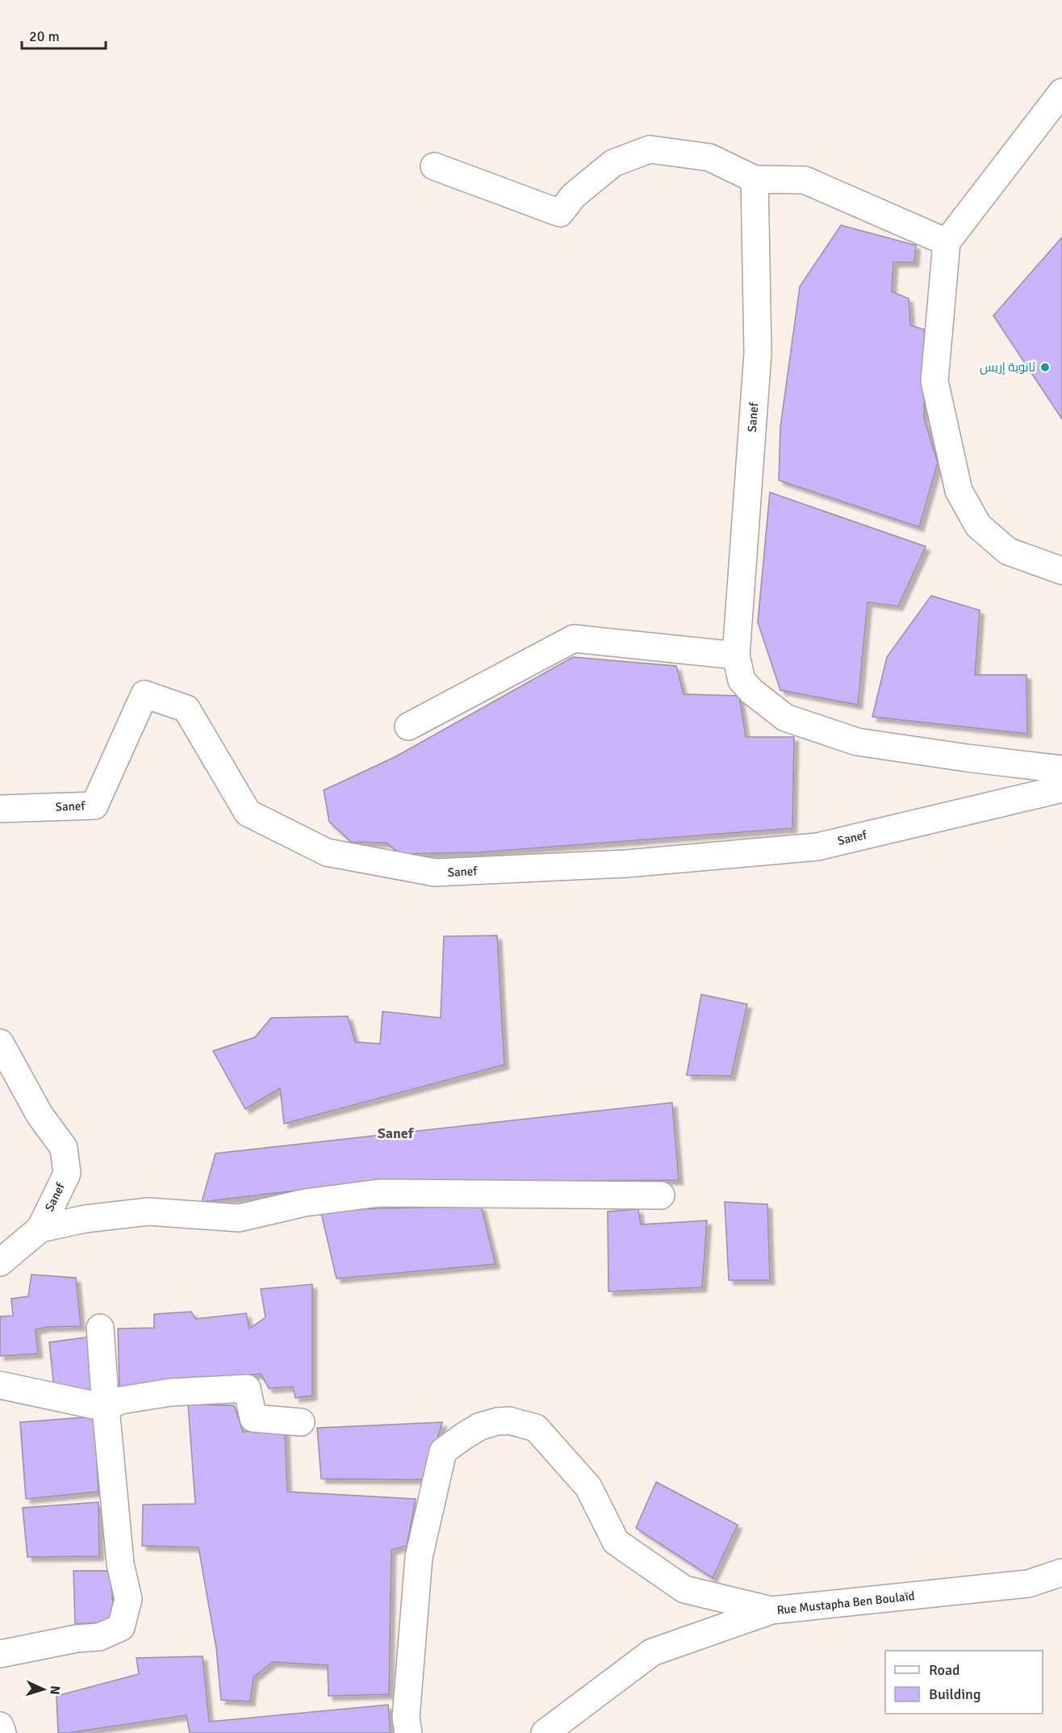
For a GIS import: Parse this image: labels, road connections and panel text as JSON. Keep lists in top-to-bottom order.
{
  "streets": {
    "street": ["Sanef", "Rue Mustapha Ben Boulaïd"]
  },
  "districts": ["Sanef"],
  "places": ["ثانوية إريس"],
  "legend": ["Road", "Building"],
  "scale_bar": "20 m",
  "north": "right"
}
